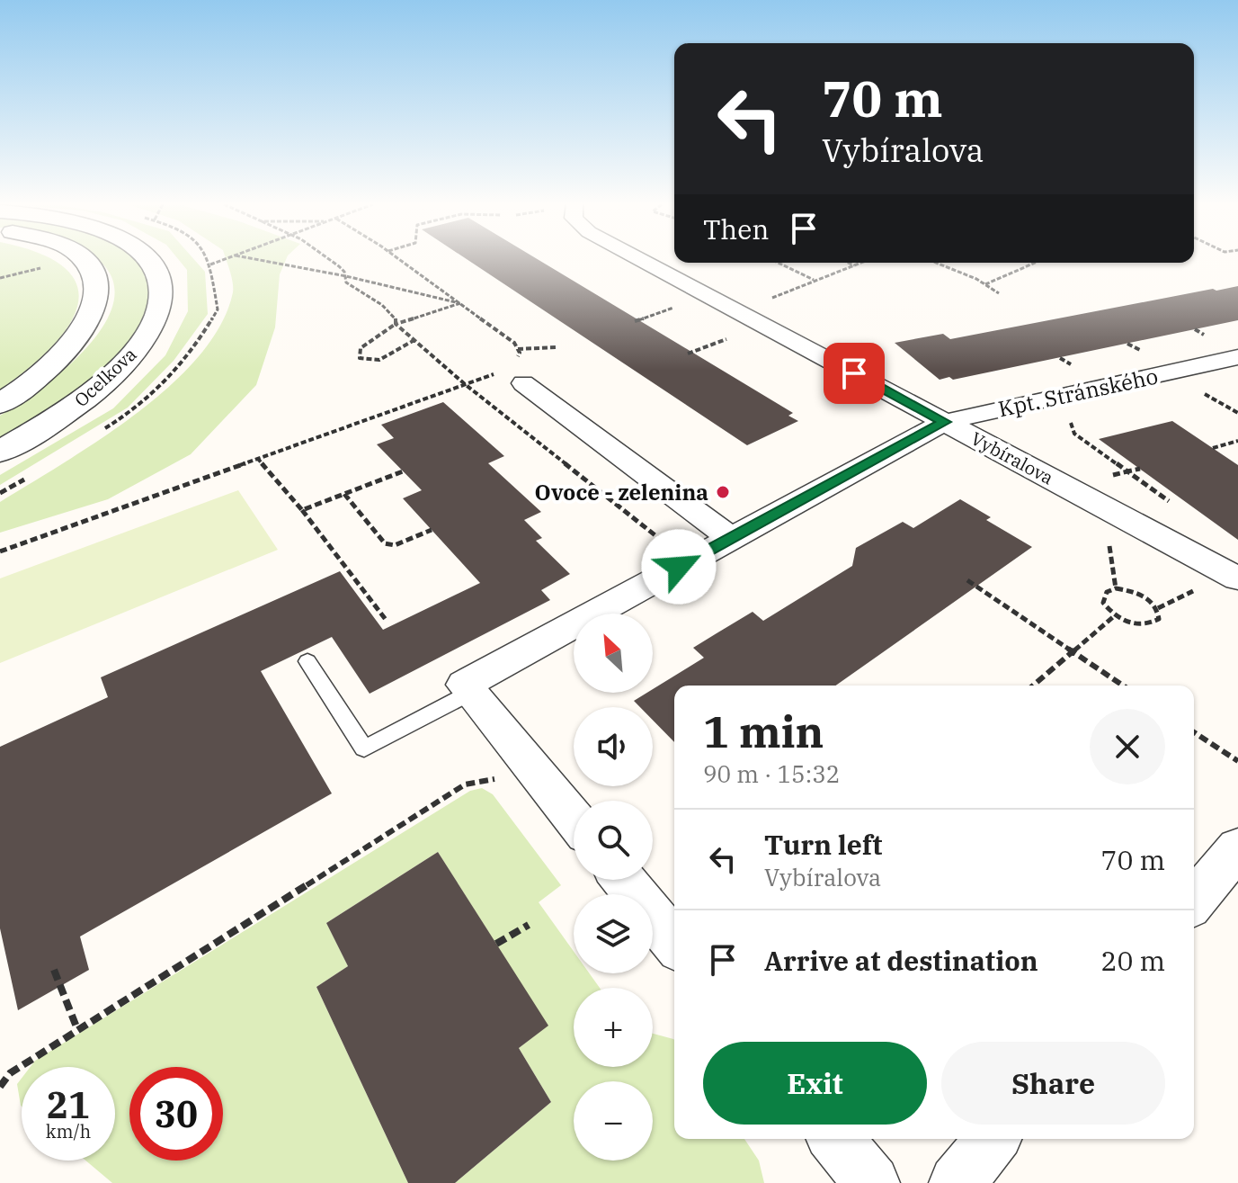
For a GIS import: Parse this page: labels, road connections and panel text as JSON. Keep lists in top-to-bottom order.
{
  "streets": {
    "street": ["Ocelkova", "Kpt. Stránského", "Vybíralova"]
  },
  "crossings": [
    ["Kpt. Stránského", "Vybíralova"]
  ],
  "places": ["Ovoce - zelenina"],
  "north": "top left",
  "page": {
    "turn": ["70 m", "Vybíralova"],
    "then": "Then",
    "map_buttons": ["+", "−"],
    "heading": ["1 min", "90 m · 15:32"],
    "list": [
      {
        "name": "Turn left",
        "note": "Vybíralova",
        "value": "70 m"
      },
      {
        "name": "Arrive at destination",
        "value": "20 m"
      }
    ],
    "buttons": ["Exit", "Share"],
    "speed": "21 km/h",
    "limit": "30"
  }
}
